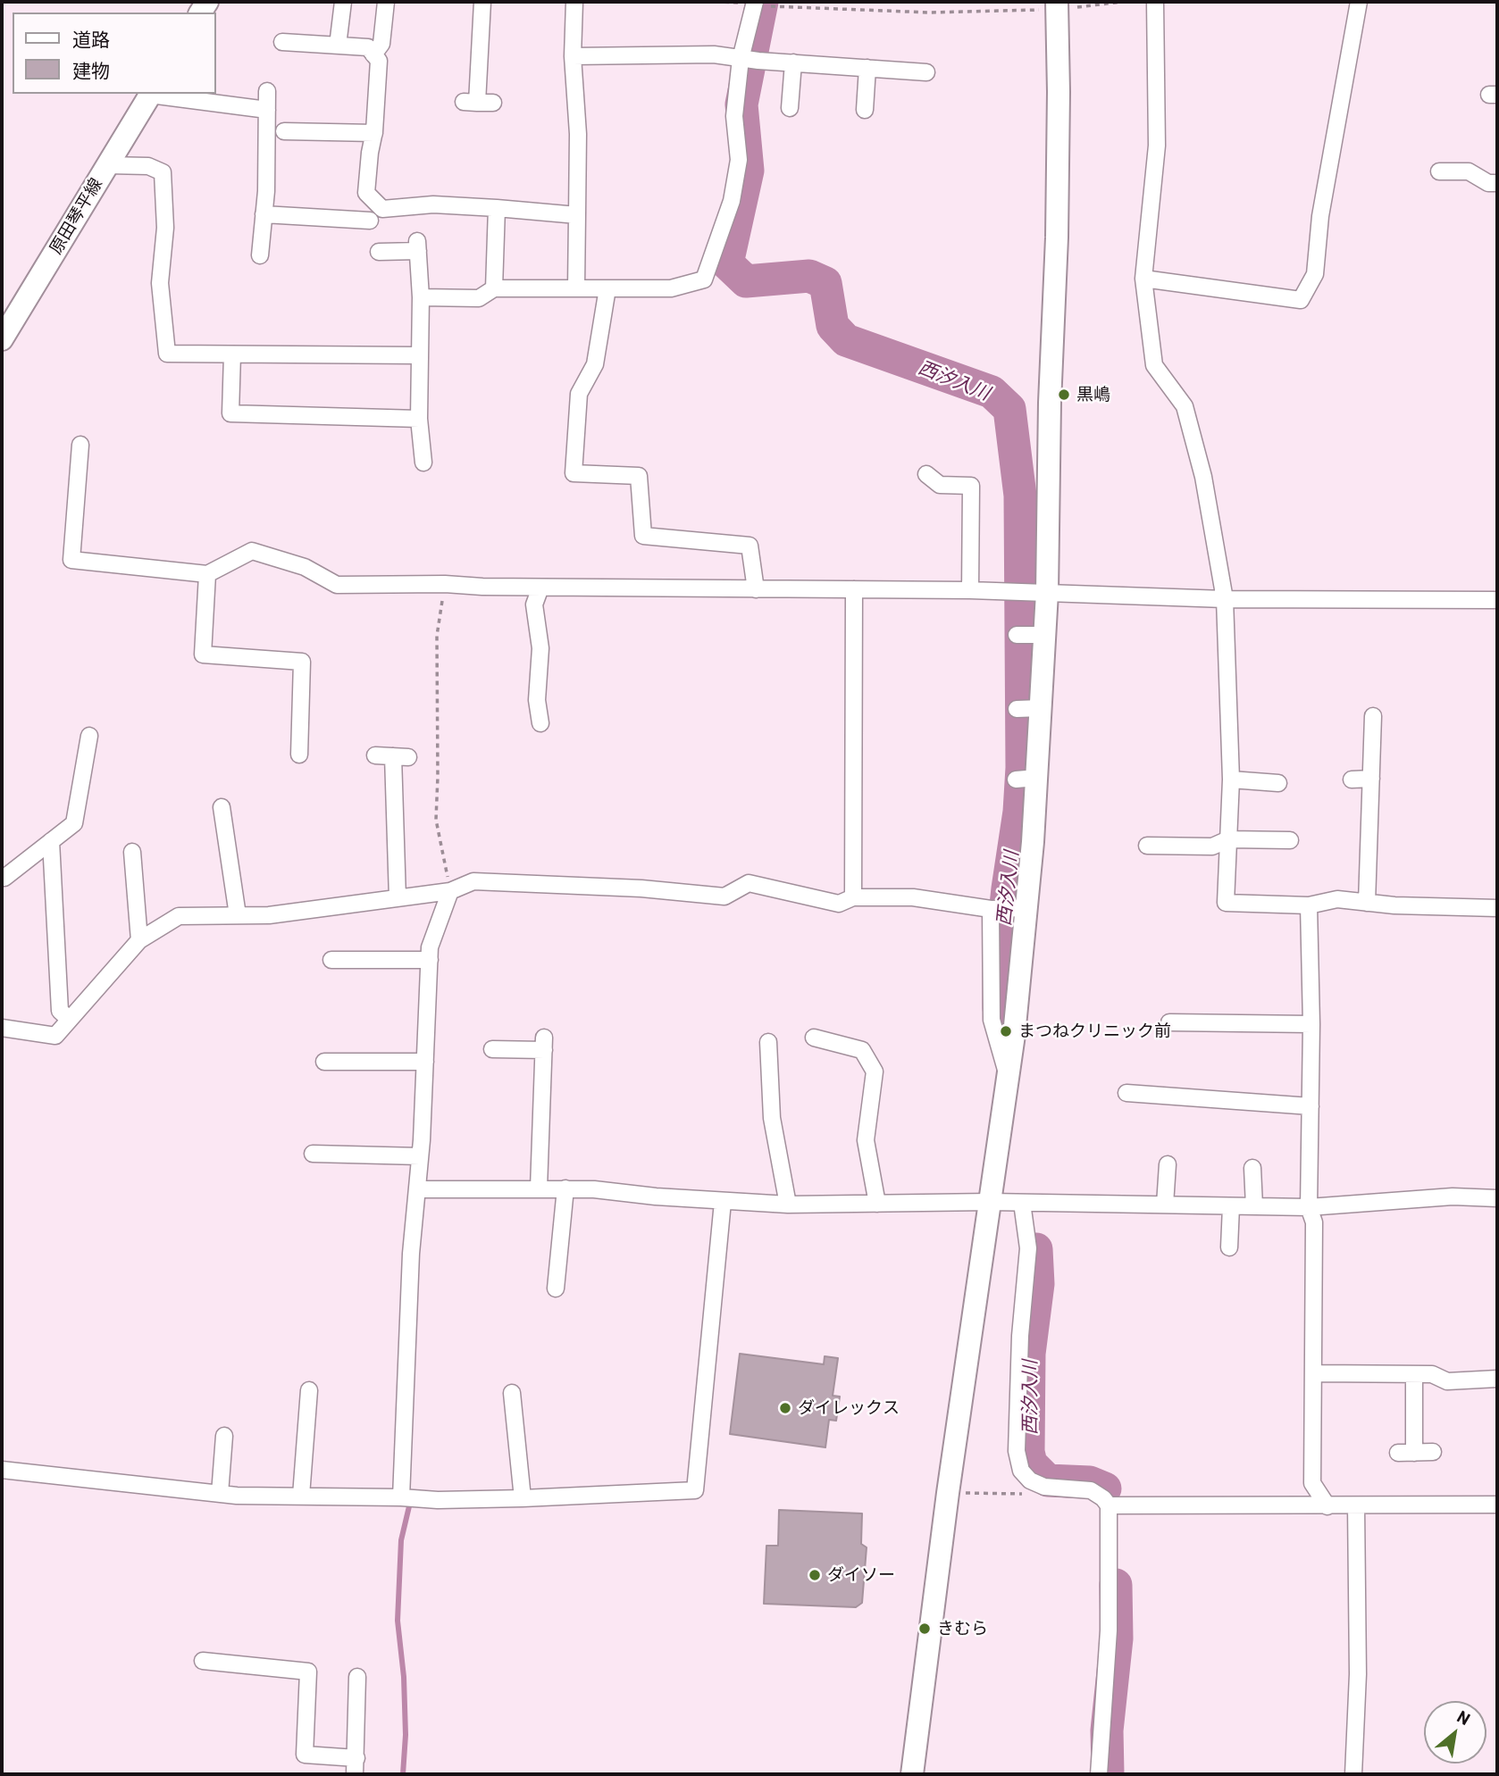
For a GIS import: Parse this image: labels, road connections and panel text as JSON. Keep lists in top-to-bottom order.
{
  "streets": {
    "street": ["原田琴平線"]
  },
  "water": ["西汐入川"],
  "places": [
    "黒嶋",
    "まつねクリニック前",
    "ダイレックス",
    "ダイソー",
    "きむら"
  ],
  "legend": ["道路", "建物"],
  "north": "top right"
}
